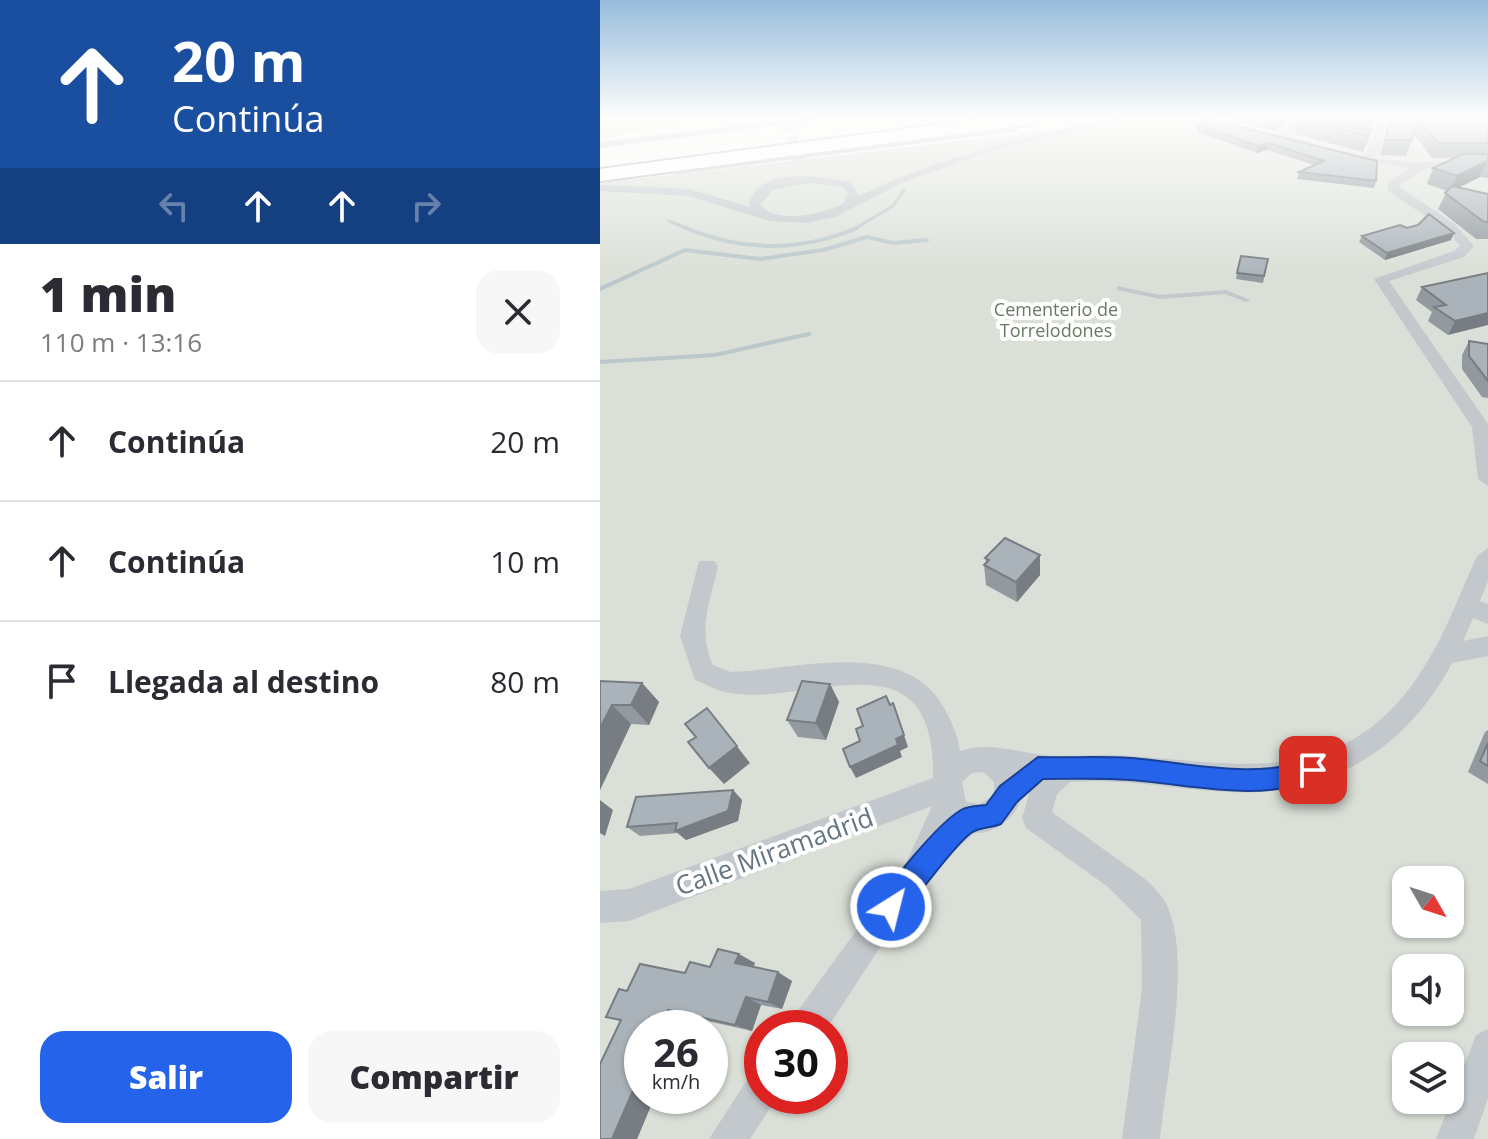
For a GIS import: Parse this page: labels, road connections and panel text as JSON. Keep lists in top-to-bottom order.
{
  "streets": {
    "street": ["Calle Miramadrid"]
  },
  "parks": ["Cementerio de Torrelodones"],
  "north": "bottom right",
  "page": {
    "turn": ["20 m", "Continúa"],
    "heading": ["1 min", "110 m · 13:16"],
    "list": [
      {
        "name": "Continúa",
        "value": "20 m"
      },
      {
        "name": "Continúa",
        "value": "10 m"
      },
      {
        "name": "Llegada al destino",
        "value": "80 m"
      }
    ],
    "speed": "26 km/h",
    "limit": "30",
    "buttons": ["Salir", "Compartir"]
  }
}
